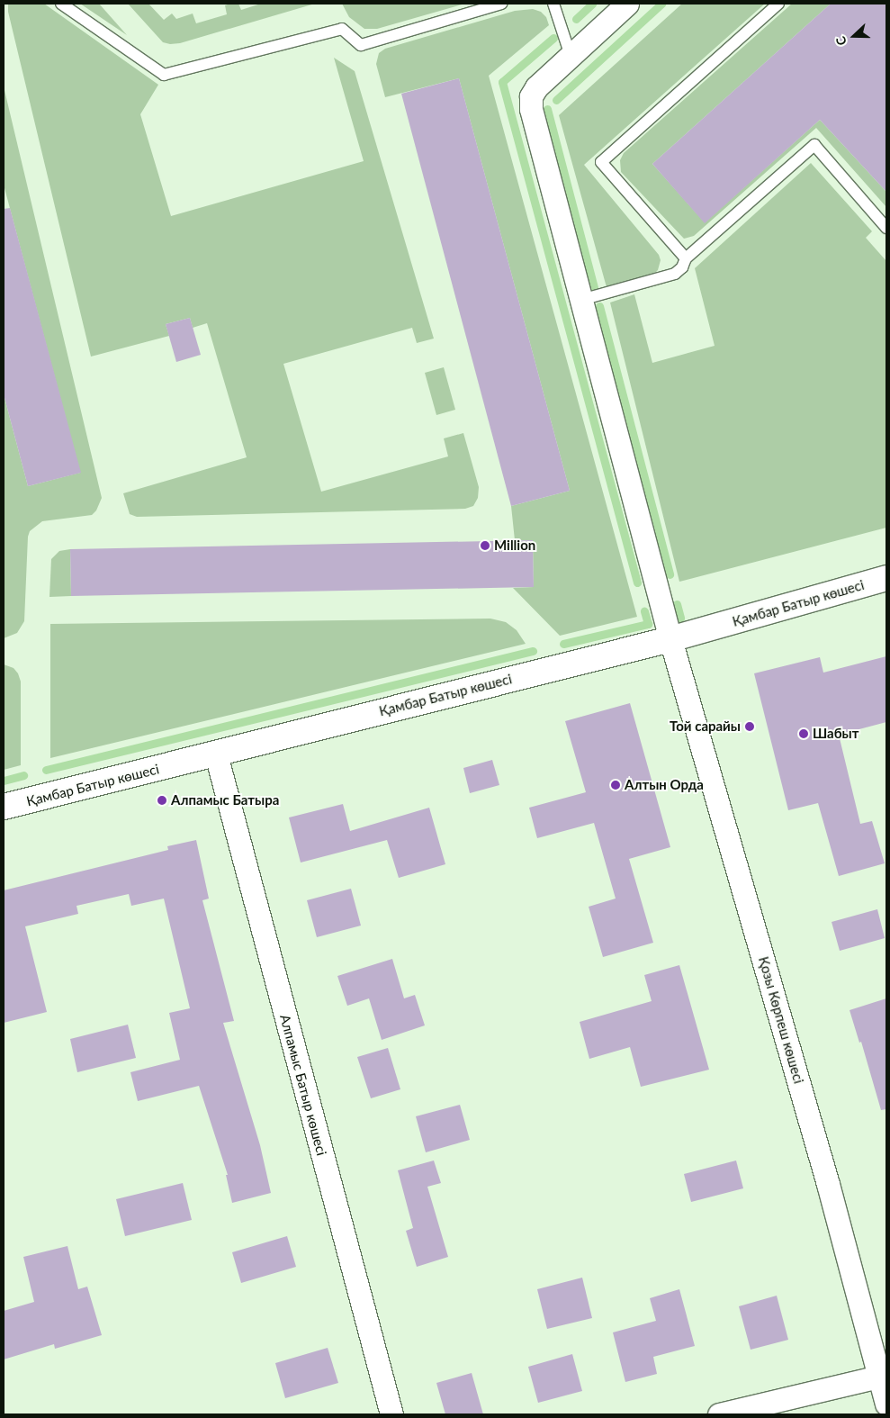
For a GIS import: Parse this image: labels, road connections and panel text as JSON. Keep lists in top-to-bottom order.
{
  "streets": {
    "main road": ["Қамбар Батыр көшесі"],
    "street": ["Қозы Көрпеш көшесі", "Алпамыс Батыр көшесі"]
  },
  "crossings": [
    ["Қамбар Батыр көшесі", "Қозы Көрпеш көшесі"],
    ["Қамбар Батыр көшесі", "Алпамыс Батыр көшесі"]
  ],
  "places": [
    "Million",
    "Той сарайы",
    "Шабыт",
    "Алтын Орда",
    "Алпамыс Батыра"
  ],
  "north": "left"
}
